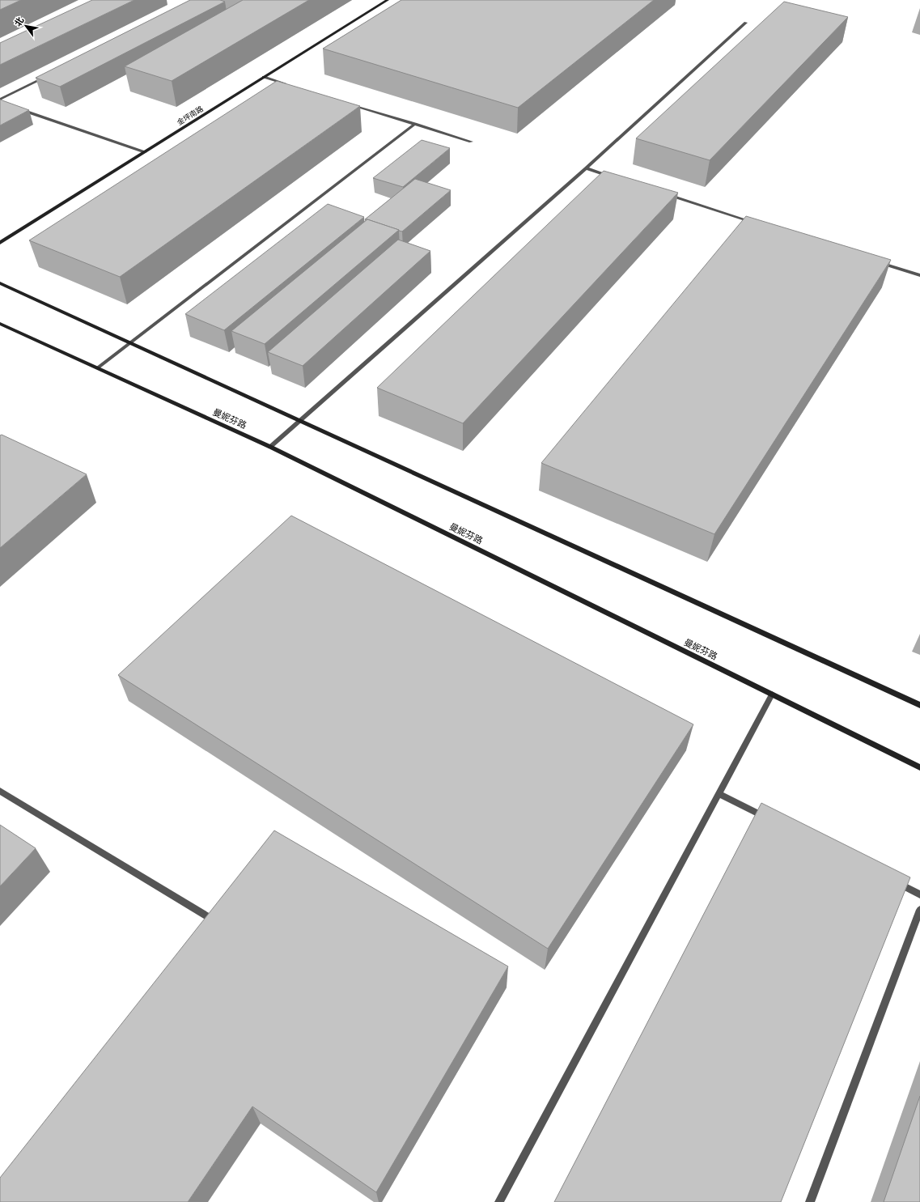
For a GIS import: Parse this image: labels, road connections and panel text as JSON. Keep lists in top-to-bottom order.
{
  "streets": {
    "main road": ["金坪南路", "曼妮芬路"]
  },
  "north": "top left"
}
